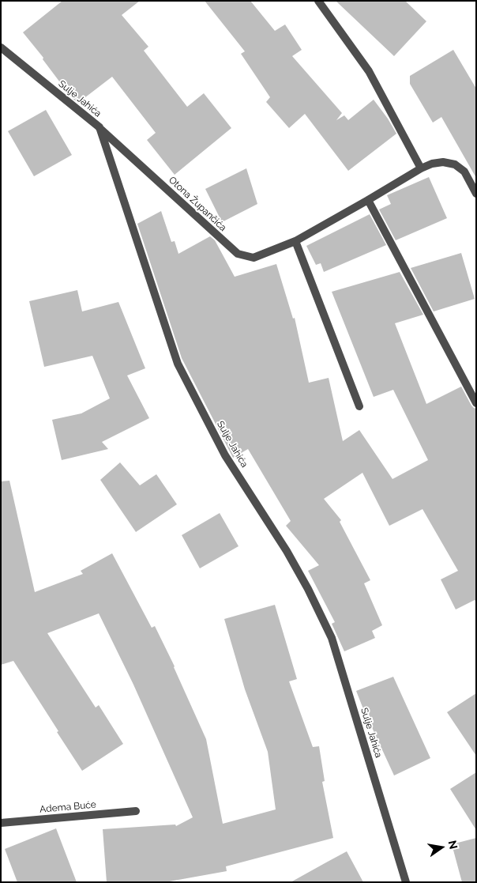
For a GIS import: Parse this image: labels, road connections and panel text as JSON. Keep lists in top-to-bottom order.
{
  "streets": {
    "street": ["Sulje Jahića", "Otona Župančića", "Adema Buće"]
  },
  "crossings": [
    ["Sulje Jahića", "Otona Župančića"]
  ],
  "north": "right"
}
